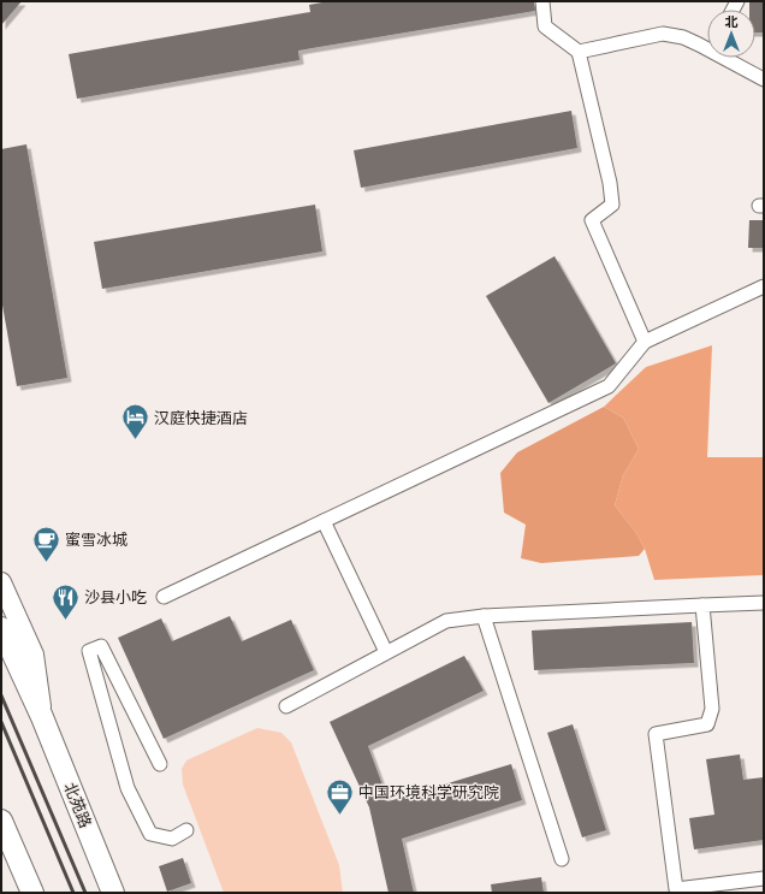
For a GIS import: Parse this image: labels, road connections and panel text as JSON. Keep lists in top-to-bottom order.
{
  "streets": {
    "main road": ["北苑路"]
  },
  "places": {
    "hotel": ["汉庭快捷酒店"],
    "cafe": ["蜜雪冰城"],
    "restaurant": ["沙县小吃"],
    "office": ["中国环境科学研究院"]
  },
  "north": "top"
}
